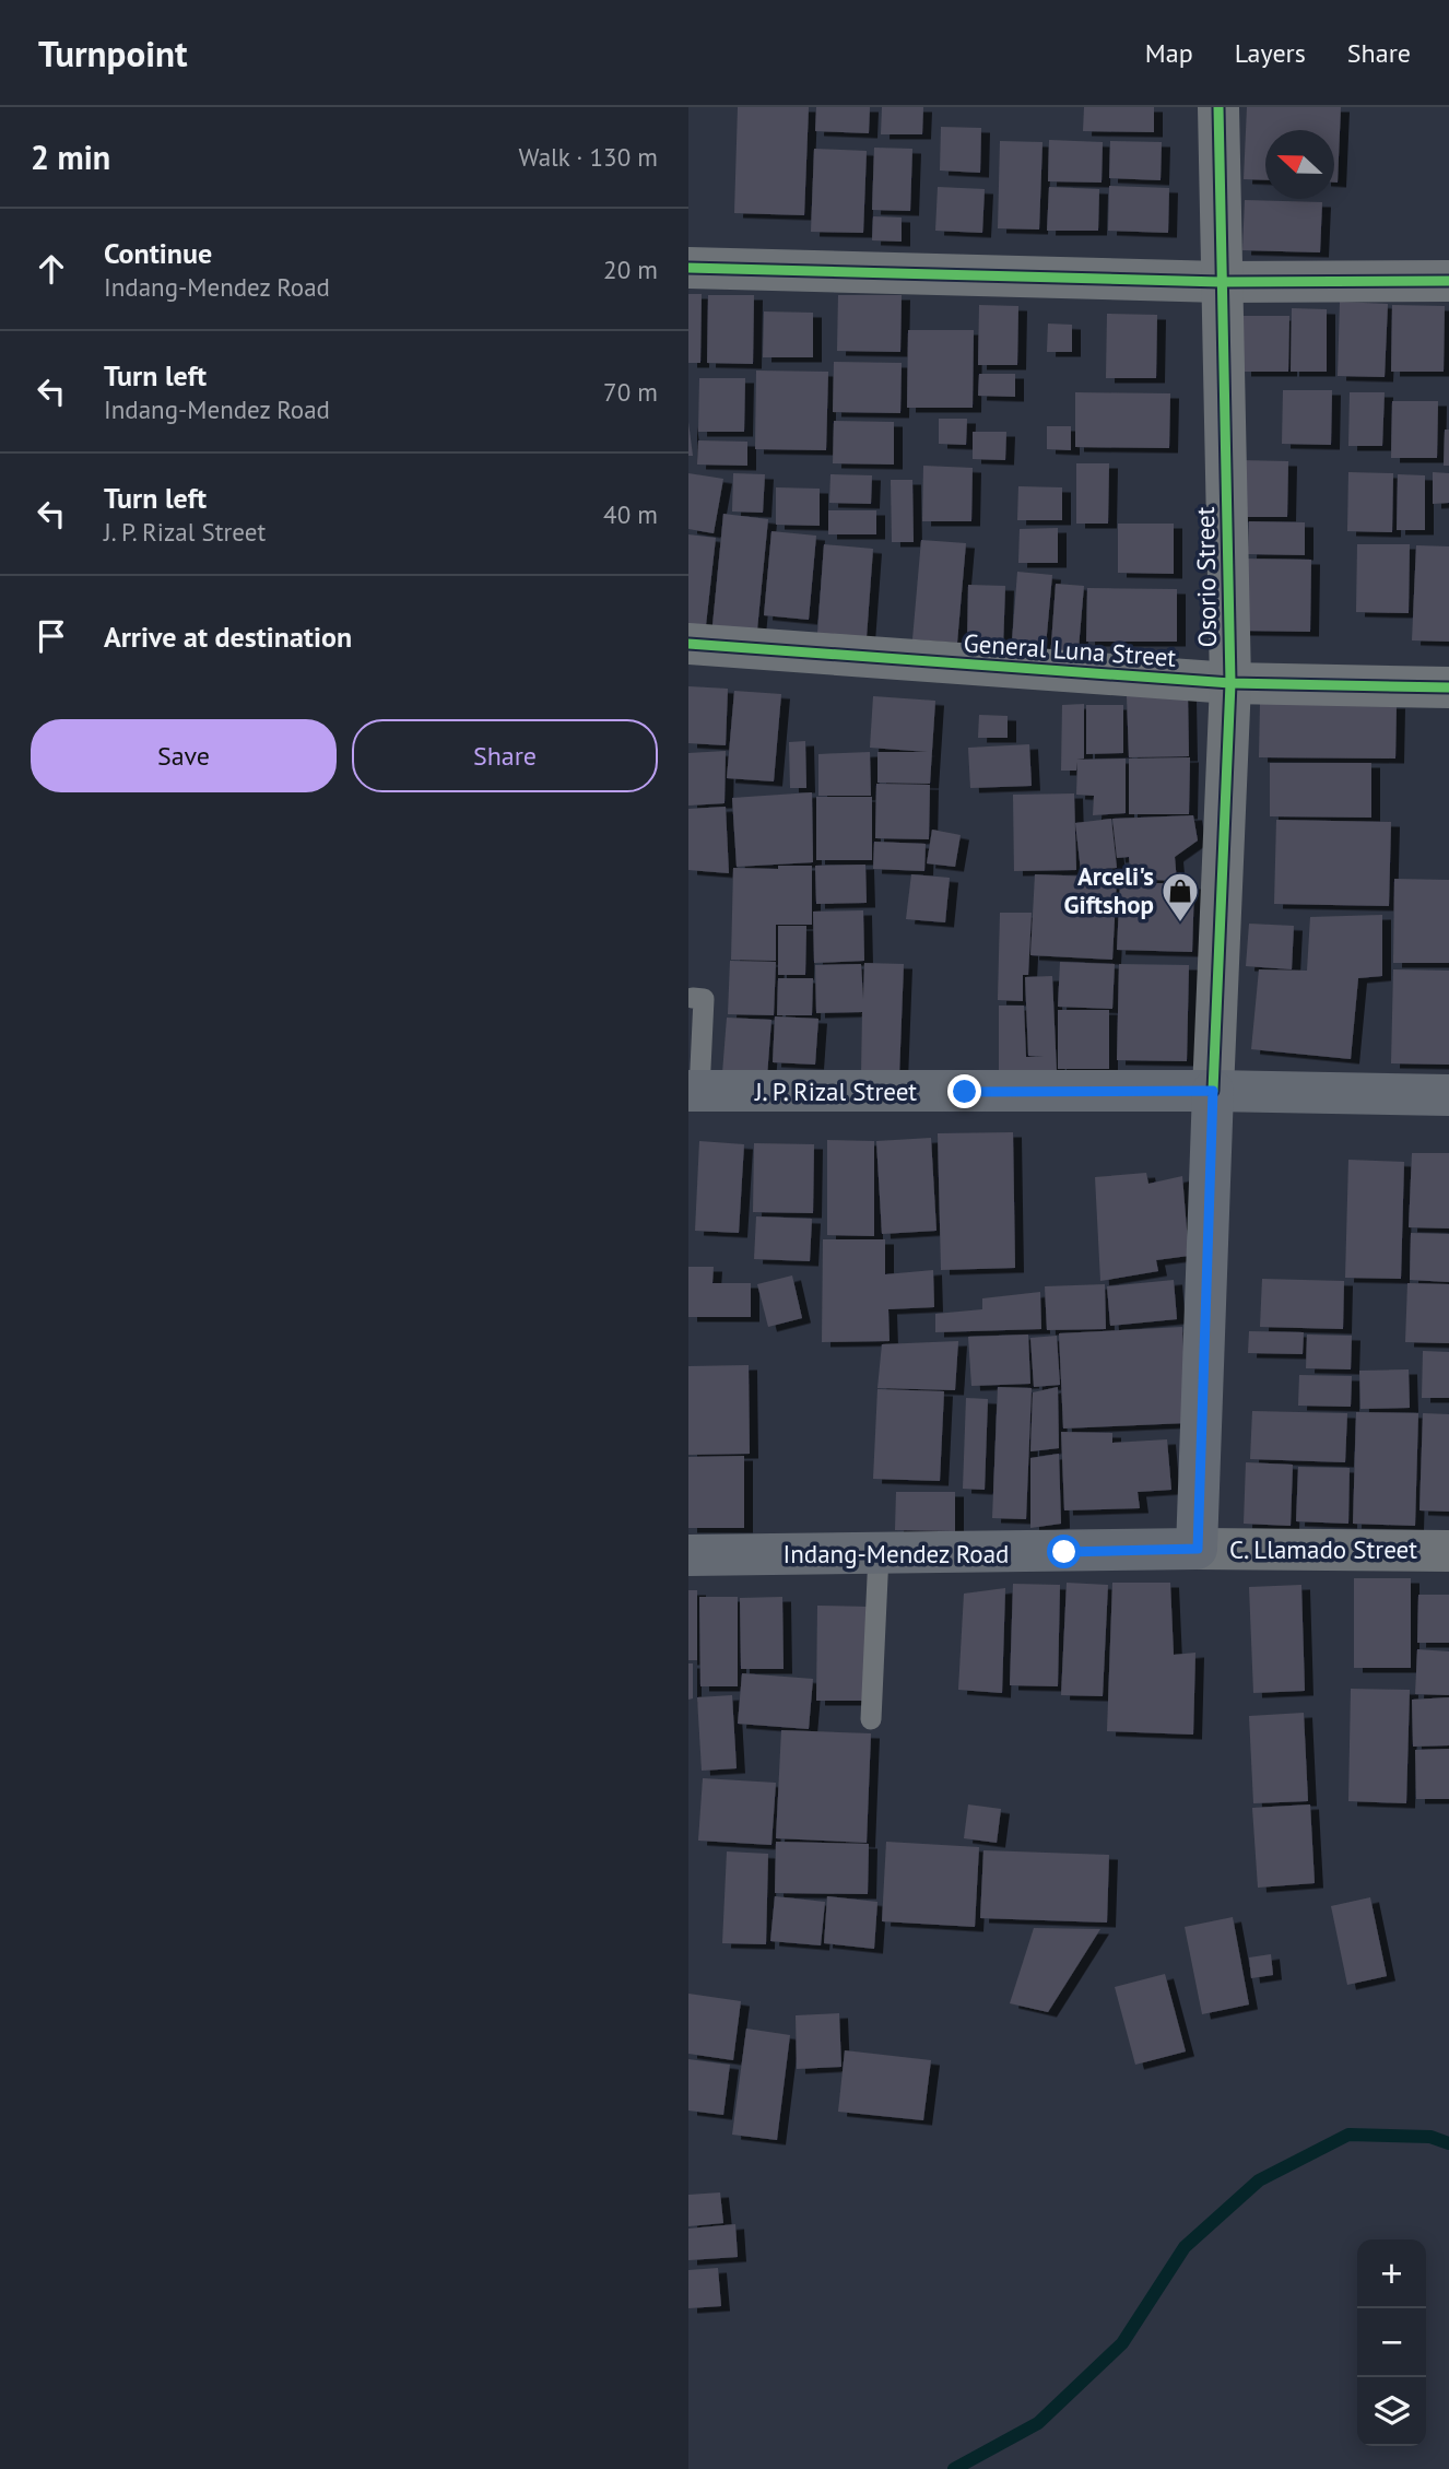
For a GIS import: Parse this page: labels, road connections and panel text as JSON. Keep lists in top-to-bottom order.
{
  "streets": {
    "main road": ["J. P. Rizal Street", "Indang-Mendez Road"],
    "street": ["Osorio Street", "General Luna Street", "C. Llamado Street"]
  },
  "crossings": [
    ["Osorio Street", "General Luna Street"],
    ["Osorio Street", "J. P. Rizal Street"],
    ["C. Llamado Street", "Indang-Mendez Road"]
  ],
  "places": {
    "shop": ["Arceli's Giftshop"]
  },
  "north": "left",
  "page": {
    "header": "Turnpoint",
    "nav": ["Map", "Layers", "Share"],
    "heading": ["2 min", "Walk · 130 m"],
    "list": [
      ["Continue", "Indang-Mendez Road", "20 m"],
      ["Turn left", "Indang-Mendez Road", "70 m"],
      ["Turn left", "J. P. Rizal Street", "40 m"],
      "Arrive at destination"
    ],
    "buttons": ["Save", "Share"],
    "map_buttons": ["+", "−"]
  }
}
